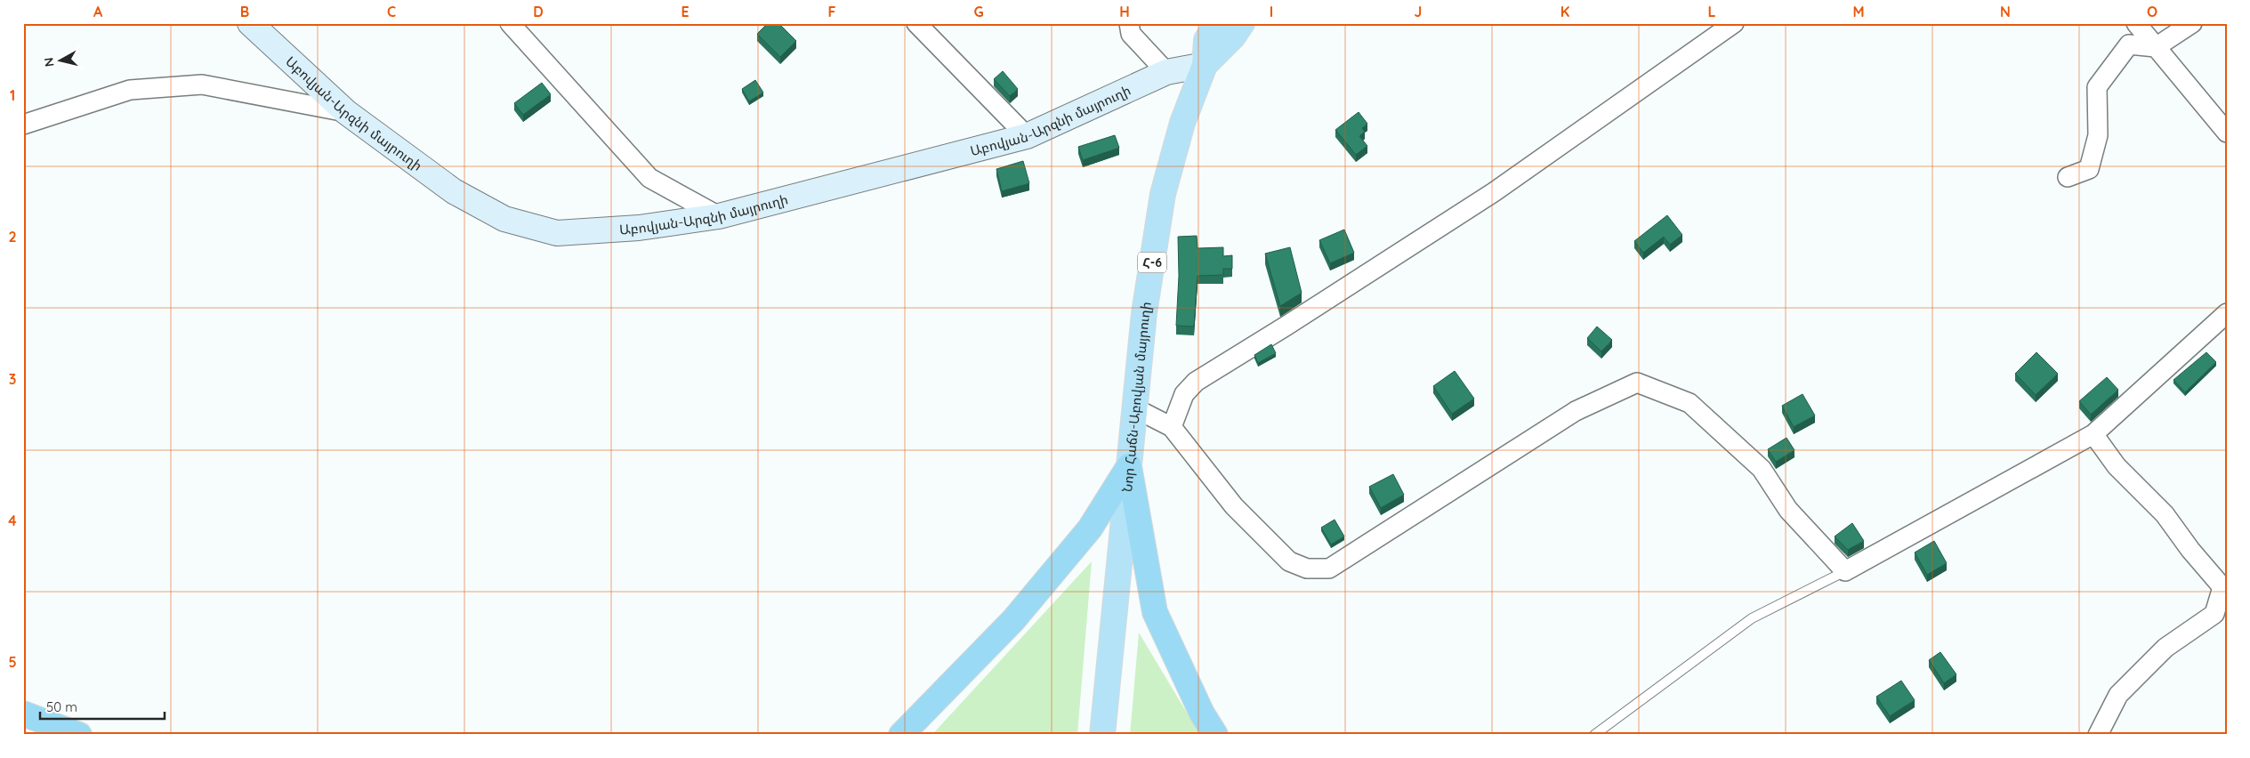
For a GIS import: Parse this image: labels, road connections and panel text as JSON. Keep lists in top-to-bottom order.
{
  "streets": {
    "main road": ["Աբովյան-Արզնի մայրուղի", "Հ-6", "Նոր Հաճն-Աբովյան մայրուղի"]
  },
  "crossings": [
    ["Աբովյան-Արզնի մայրուղի", "Նոր Հաճն-Աբովյան մայրուղի"]
  ],
  "scale_bar": "50 m",
  "north": "left",
  "grid": {
    "columns": [
      "A",
      "B",
      "C",
      "D",
      "E",
      "F",
      "G",
      "H",
      "I",
      "J",
      "K",
      "L",
      "M",
      "N",
      "O"
    ],
    "rows": [
      "1",
      "2",
      "3",
      "4",
      "5"
    ]
  }
}
